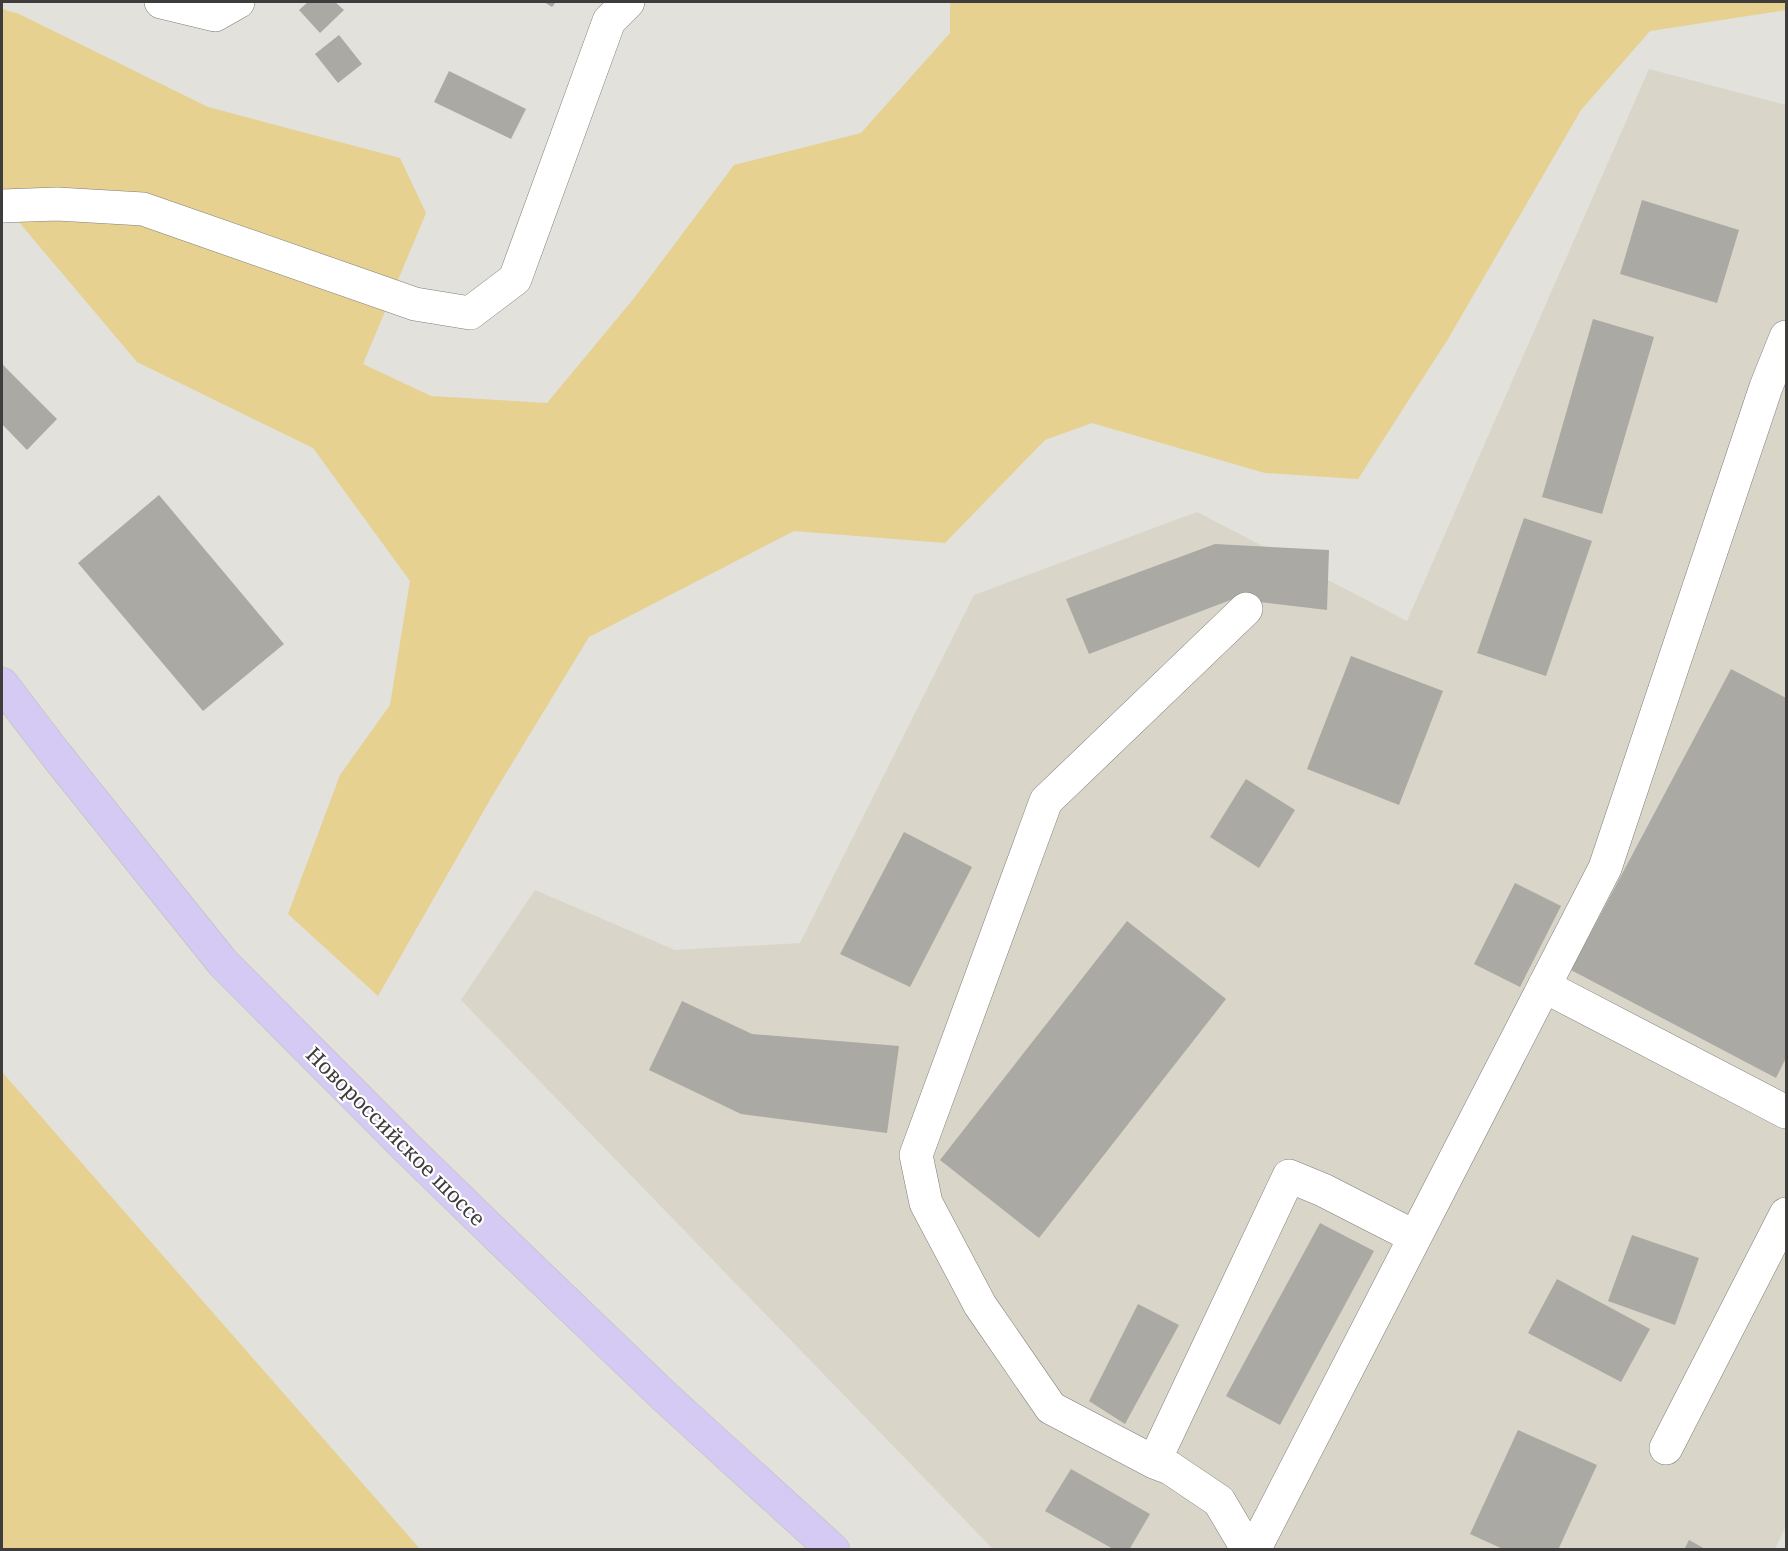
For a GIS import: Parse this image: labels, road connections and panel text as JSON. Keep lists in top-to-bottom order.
{
  "streets": {
    "highway": ["Новороссийское шоссе"]
  }
}
